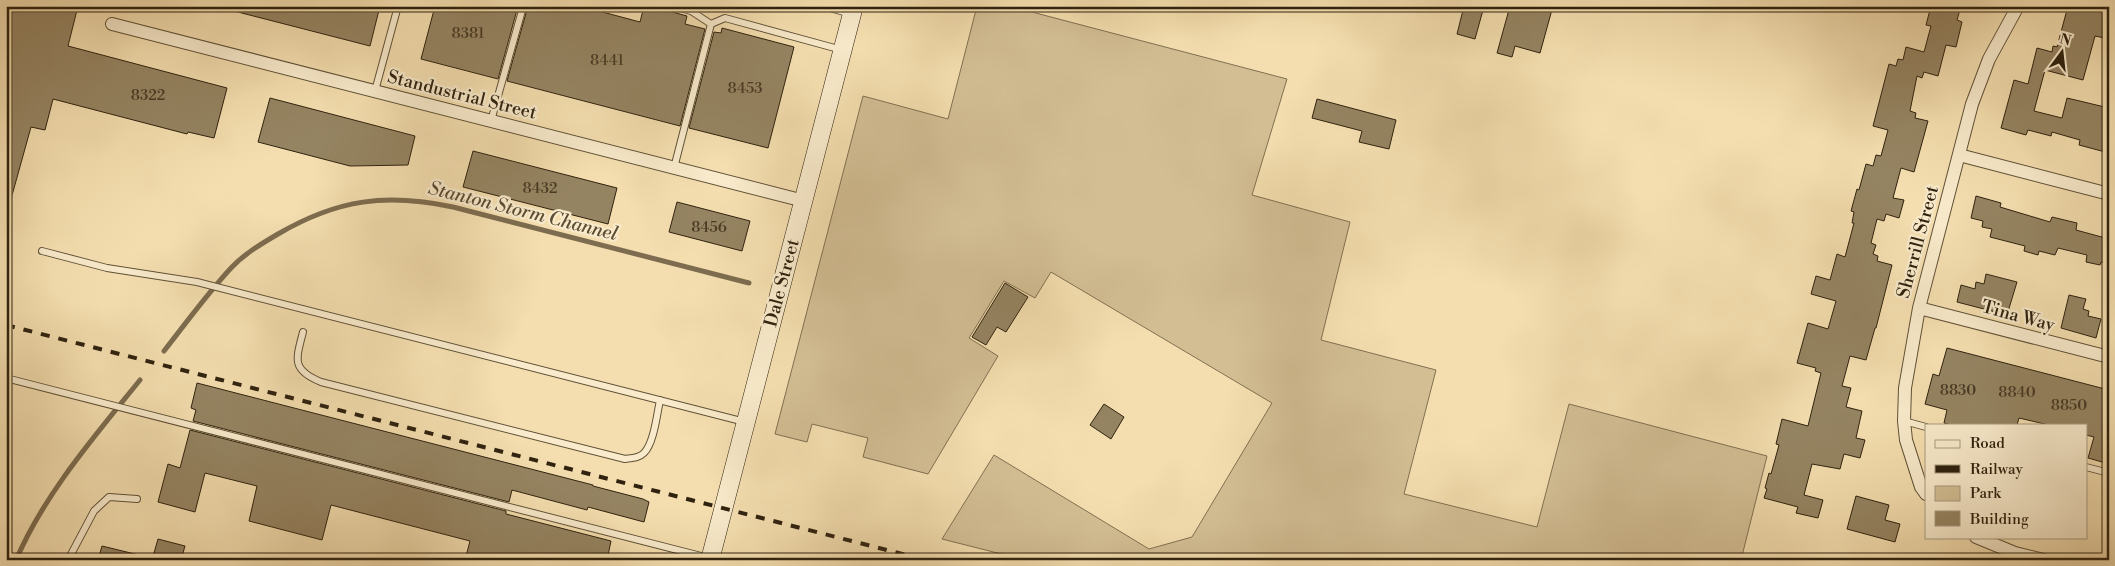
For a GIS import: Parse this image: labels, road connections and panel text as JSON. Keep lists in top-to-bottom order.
{
  "streets": {
    "street": [
      "Standustrial Street",
      "Sherrill Street",
      "Dale Street",
      "Tina Way"
    ]
  },
  "crossings": [
    ["Standustrial Street", "Dale Street"],
    ["Sherrill Street", "Tina Way"]
  ],
  "water": ["Stanton Storm Channel"],
  "house_numbers": [
    "8381",
    "8441",
    "8453",
    "8322",
    "8432",
    "8456",
    "8830",
    "8840",
    "8850"
  ],
  "legend": [
    "Road",
    "Railway",
    "Park",
    "Building"
  ],
  "north": "top"
}
